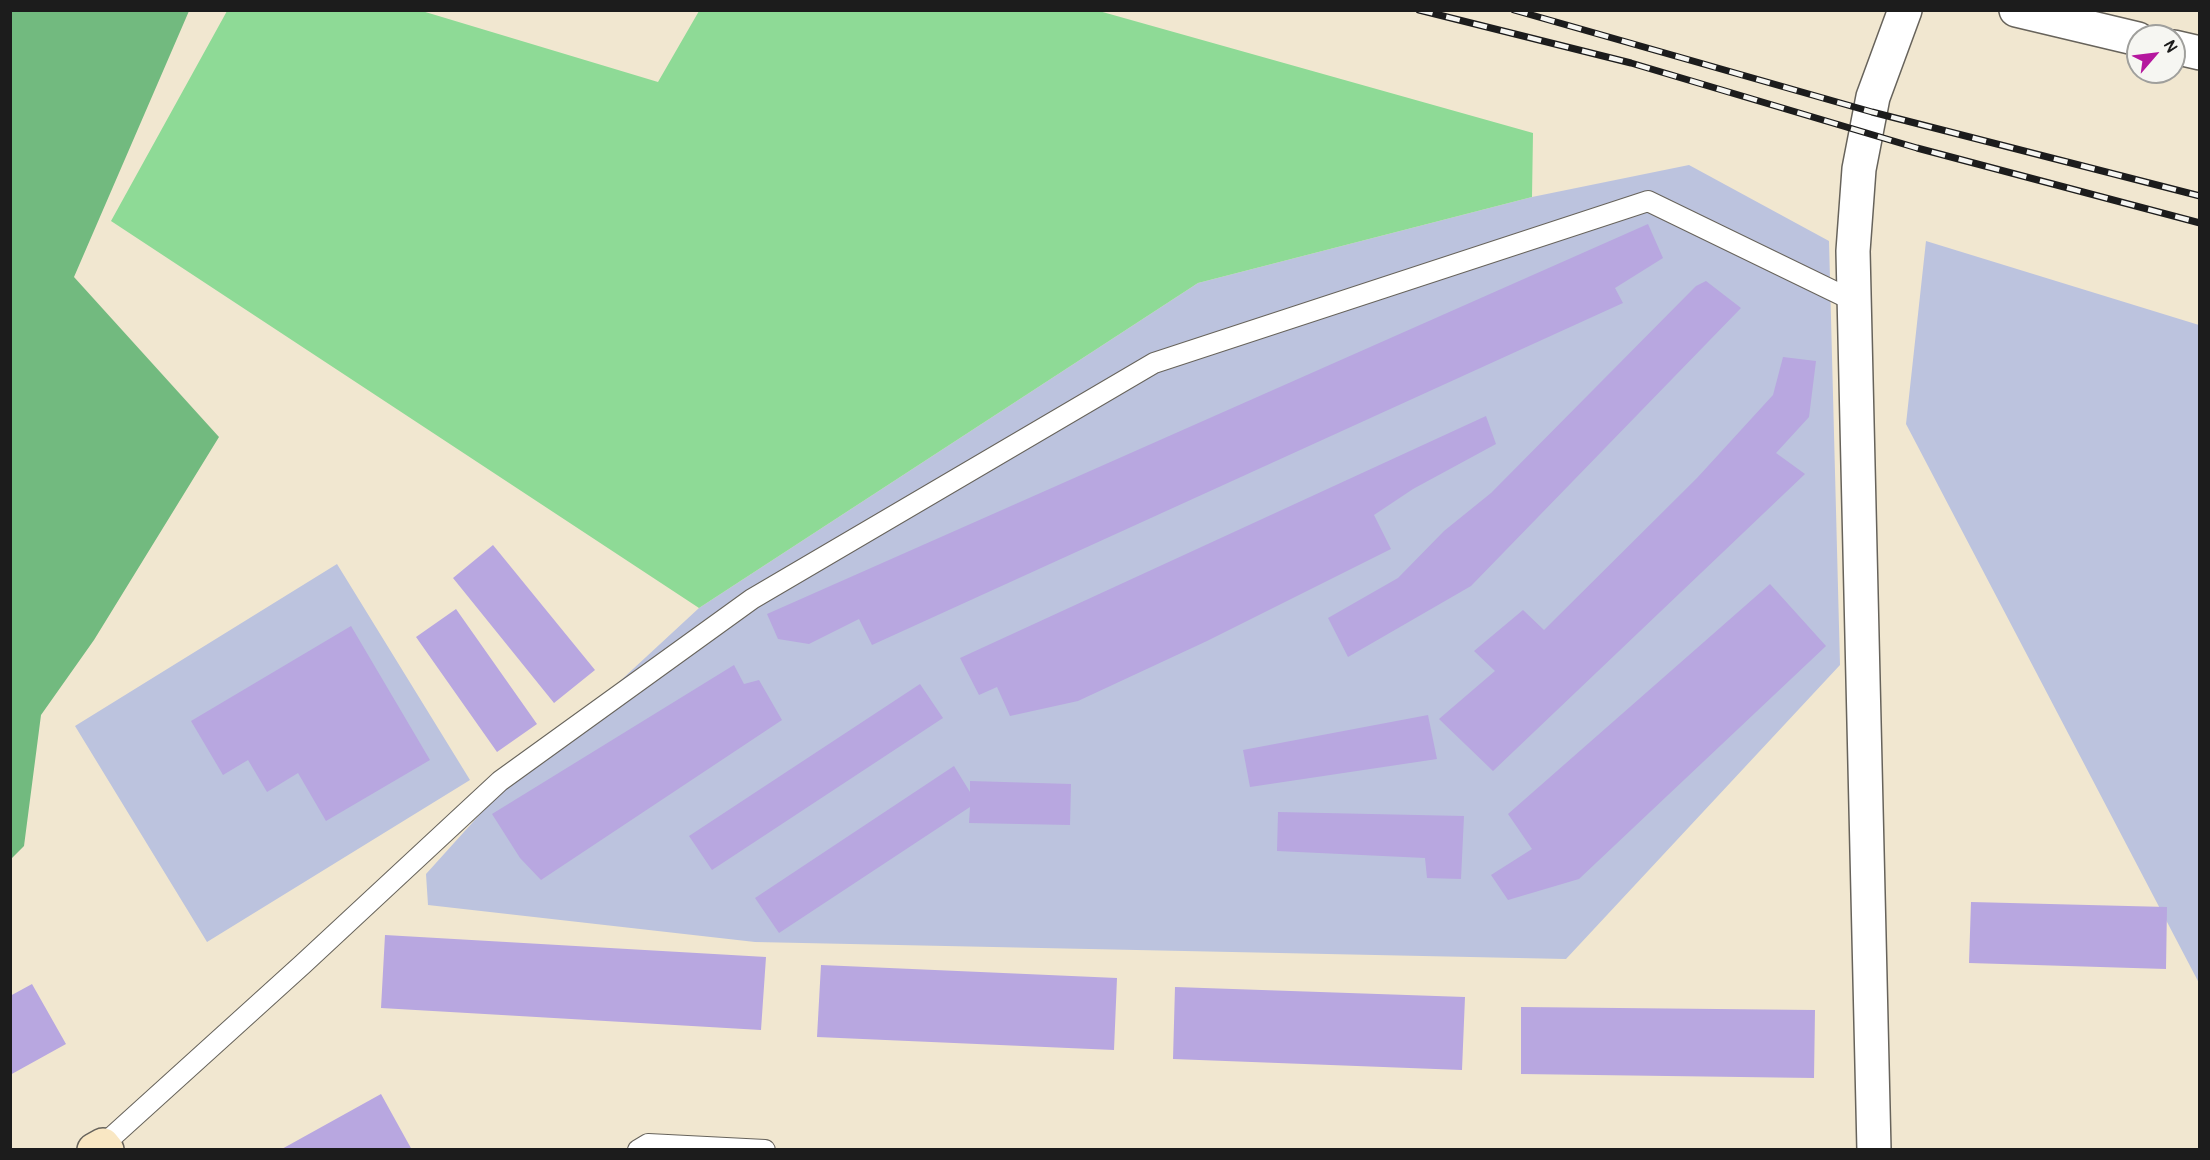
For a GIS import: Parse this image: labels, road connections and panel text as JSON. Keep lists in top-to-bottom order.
{
  "north": "top right"
}
